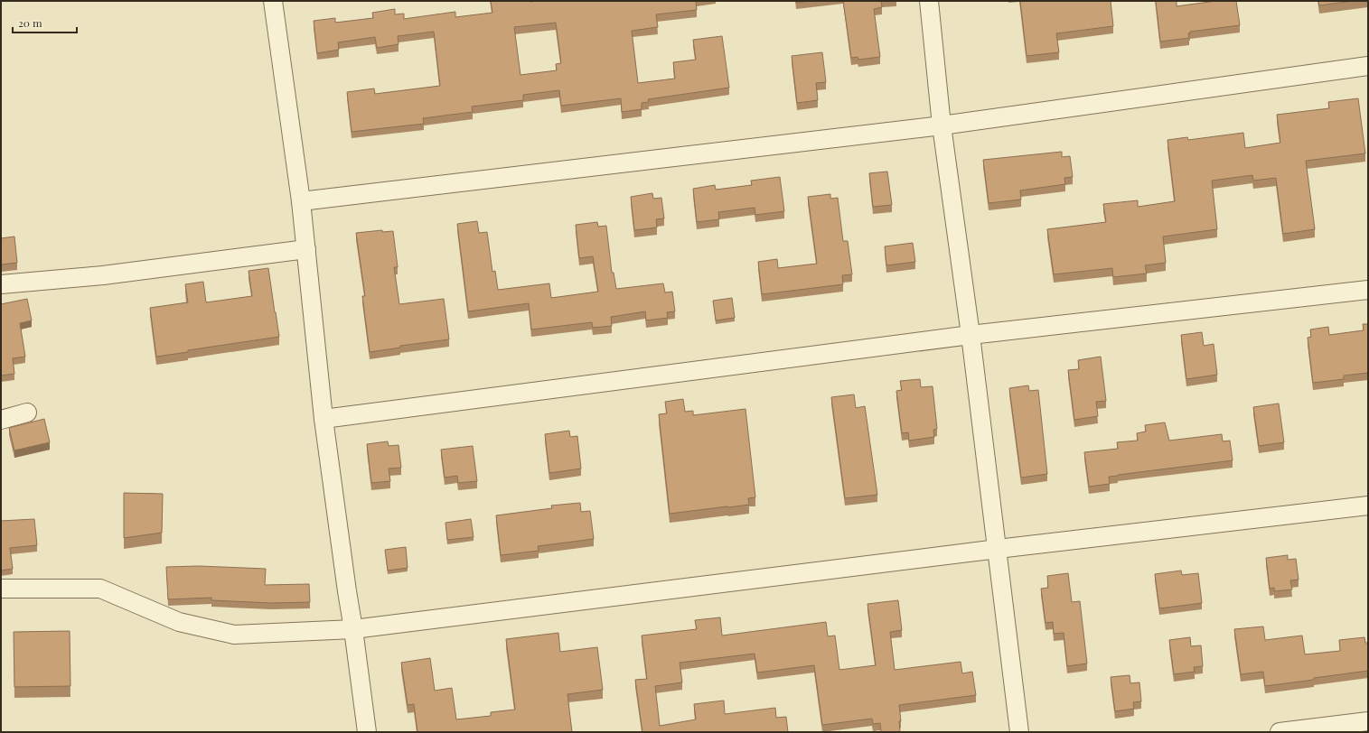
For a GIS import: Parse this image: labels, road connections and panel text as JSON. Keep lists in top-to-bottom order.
{
  "scale_bar": "20 m"
}
